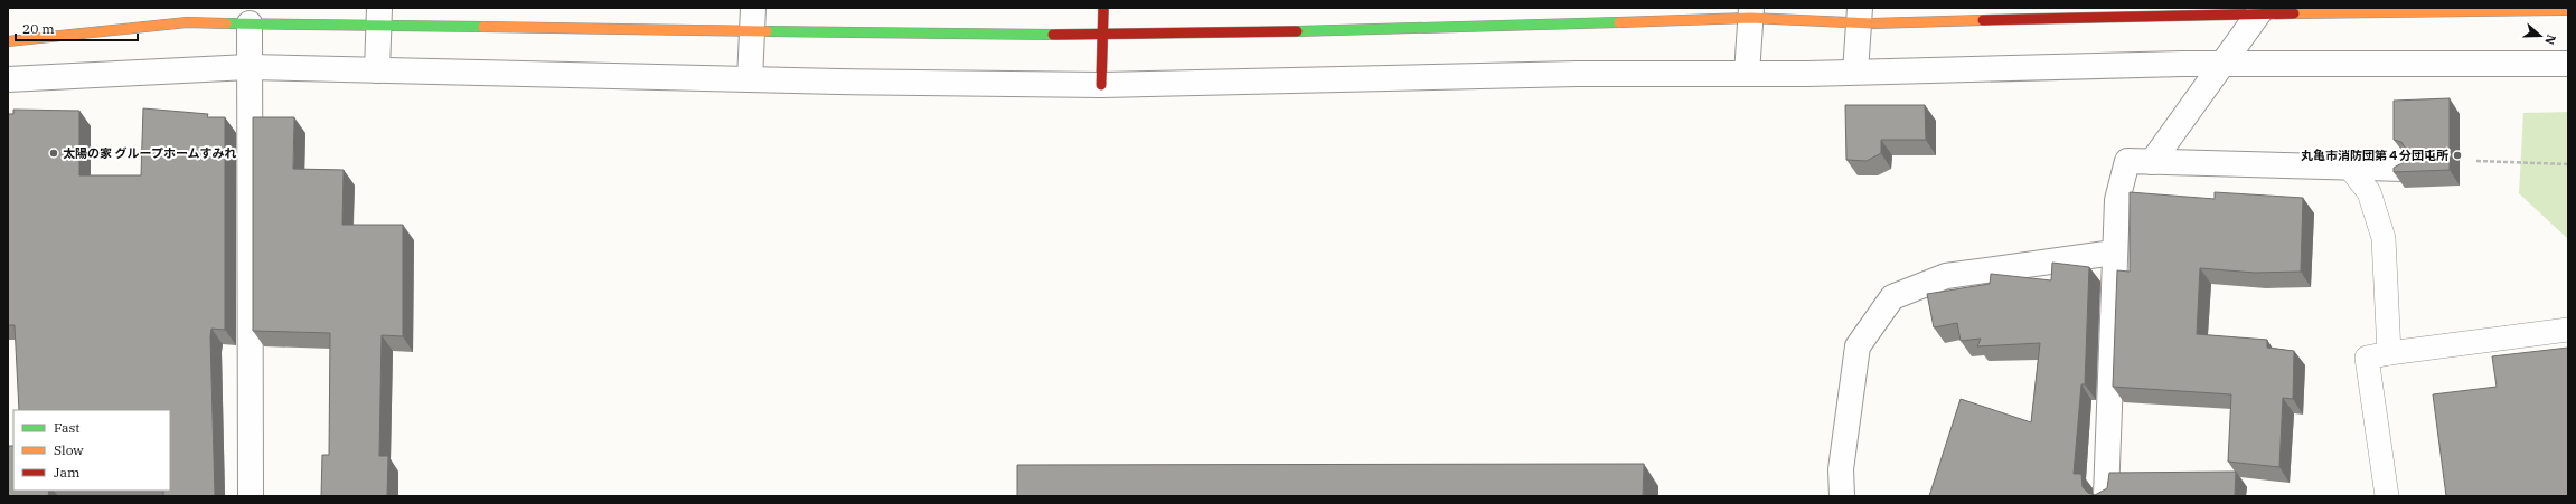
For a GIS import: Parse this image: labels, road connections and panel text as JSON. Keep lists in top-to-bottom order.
{
  "places": ["太陽の家 グループホームすみれ", "丸亀市消防団第４分団屯所"],
  "legend": ["Fast", "Slow", "Jam"],
  "scale_bar": "20 m",
  "north": "right"
}
